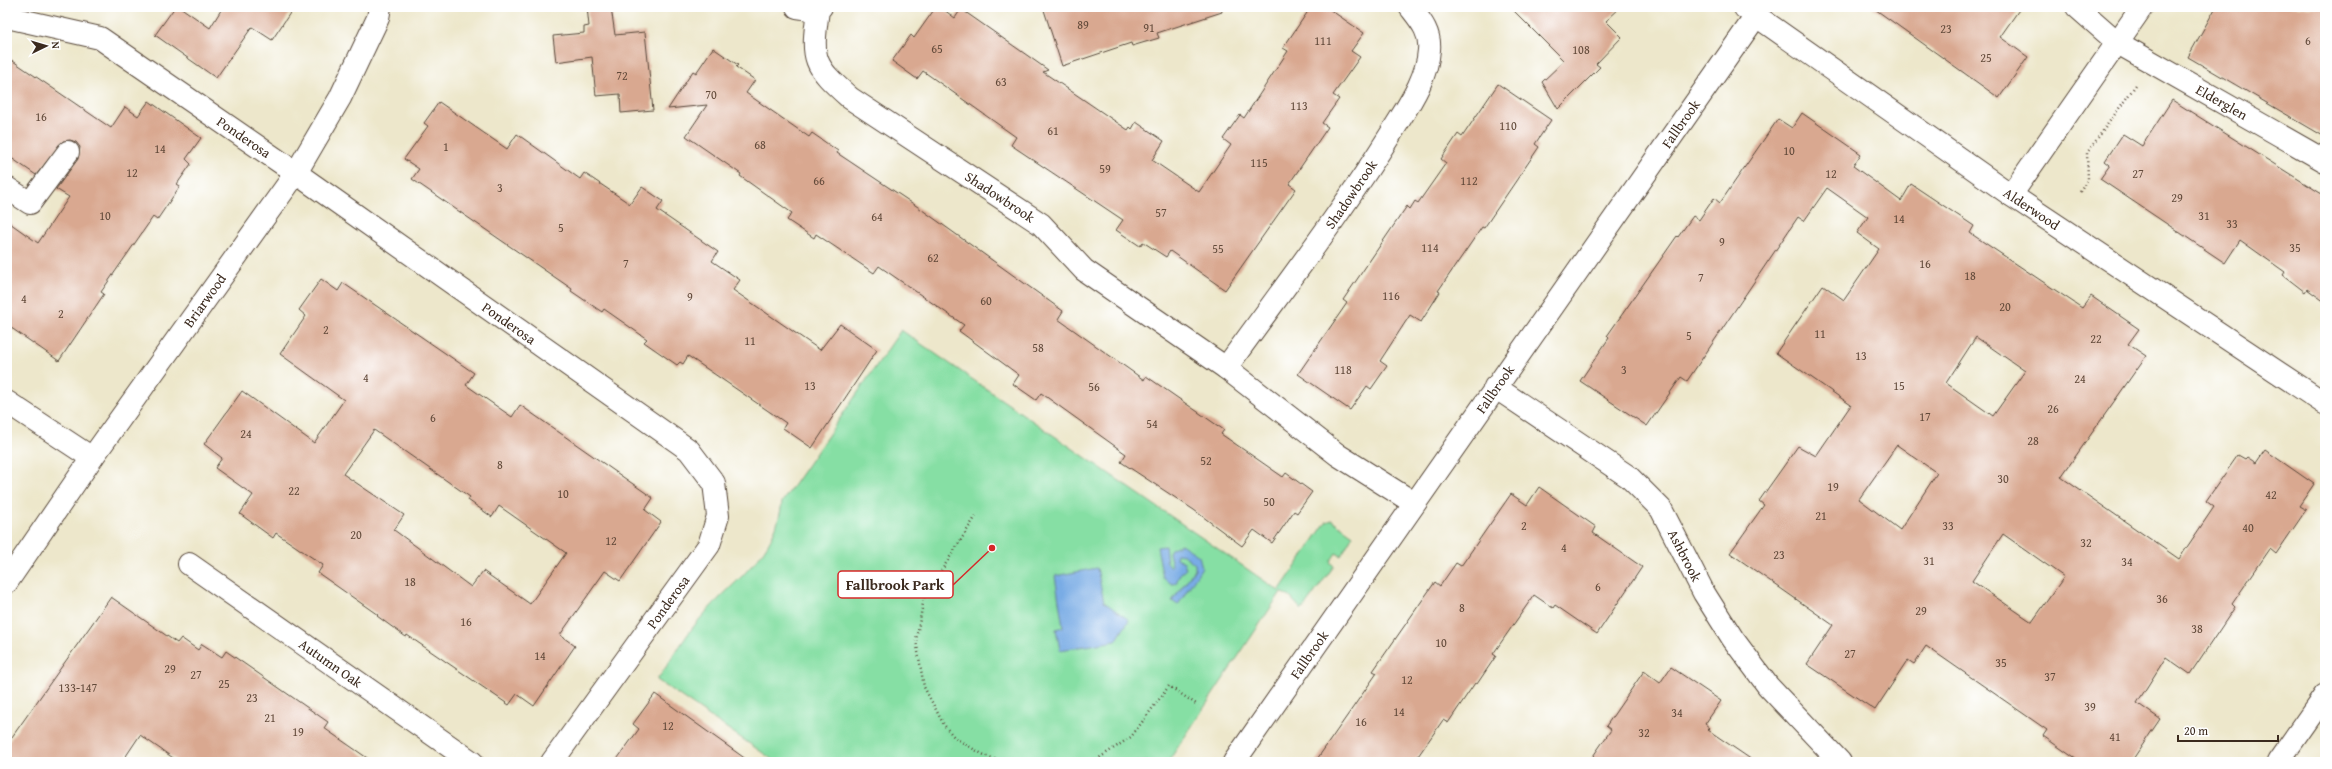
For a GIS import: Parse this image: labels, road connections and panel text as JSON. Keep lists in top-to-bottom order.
{
  "streets": {
    "street": [
      "Elderglen",
      "Fallbrook",
      "Ponderosa",
      "Shadowbrook",
      "Alderwood",
      "Briarwood",
      "Ashbrook",
      "Autumn Oak"
    ]
  },
  "crossings": [
    ["Fallbrook", "Shadowbrook"],
    ["Fallbrook", "Alderwood"],
    ["Fallbrook", "Ashbrook"],
    ["Ponderosa", "Briarwood"]
  ],
  "places": ["Fallbrook Park"],
  "house_numbers": [
    "89",
    "91",
    "23",
    "111",
    "6",
    "65",
    "108",
    "25",
    "72",
    "63",
    "70",
    "113",
    "16",
    "110",
    "61",
    "68",
    "1",
    "14",
    "10",
    "115",
    "59",
    "12",
    "12",
    "27",
    "66",
    "112",
    "3",
    "29",
    "57",
    "10",
    "31",
    "64",
    "14",
    "33",
    "5",
    "9",
    "114",
    "35",
    "55",
    "62",
    "7",
    "16",
    "18",
    "7",
    "116",
    "9",
    "4",
    "60",
    "20",
    "2",
    "2",
    "11",
    "5",
    "22",
    "11",
    "58",
    "13",
    "118",
    "3",
    "4",
    "24",
    "13",
    "15",
    "56",
    "26",
    "17",
    "6",
    "54",
    "24",
    "28",
    "52",
    "8",
    "30",
    "19",
    "22",
    "10",
    "42",
    "50",
    "21",
    "2",
    "33",
    "40",
    "20",
    "12",
    "32",
    "4",
    "23",
    "31",
    "34",
    "18",
    "6",
    "36",
    "8",
    "29",
    "16",
    "38",
    "10",
    "27",
    "14",
    "35",
    "29",
    "27",
    "37",
    "12",
    "25",
    "133-147",
    "23",
    "39",
    "14",
    "34",
    "21",
    "16",
    "12",
    "19",
    "32",
    "41"
  ],
  "scale_bar": "20 m",
  "north": "right"
}
